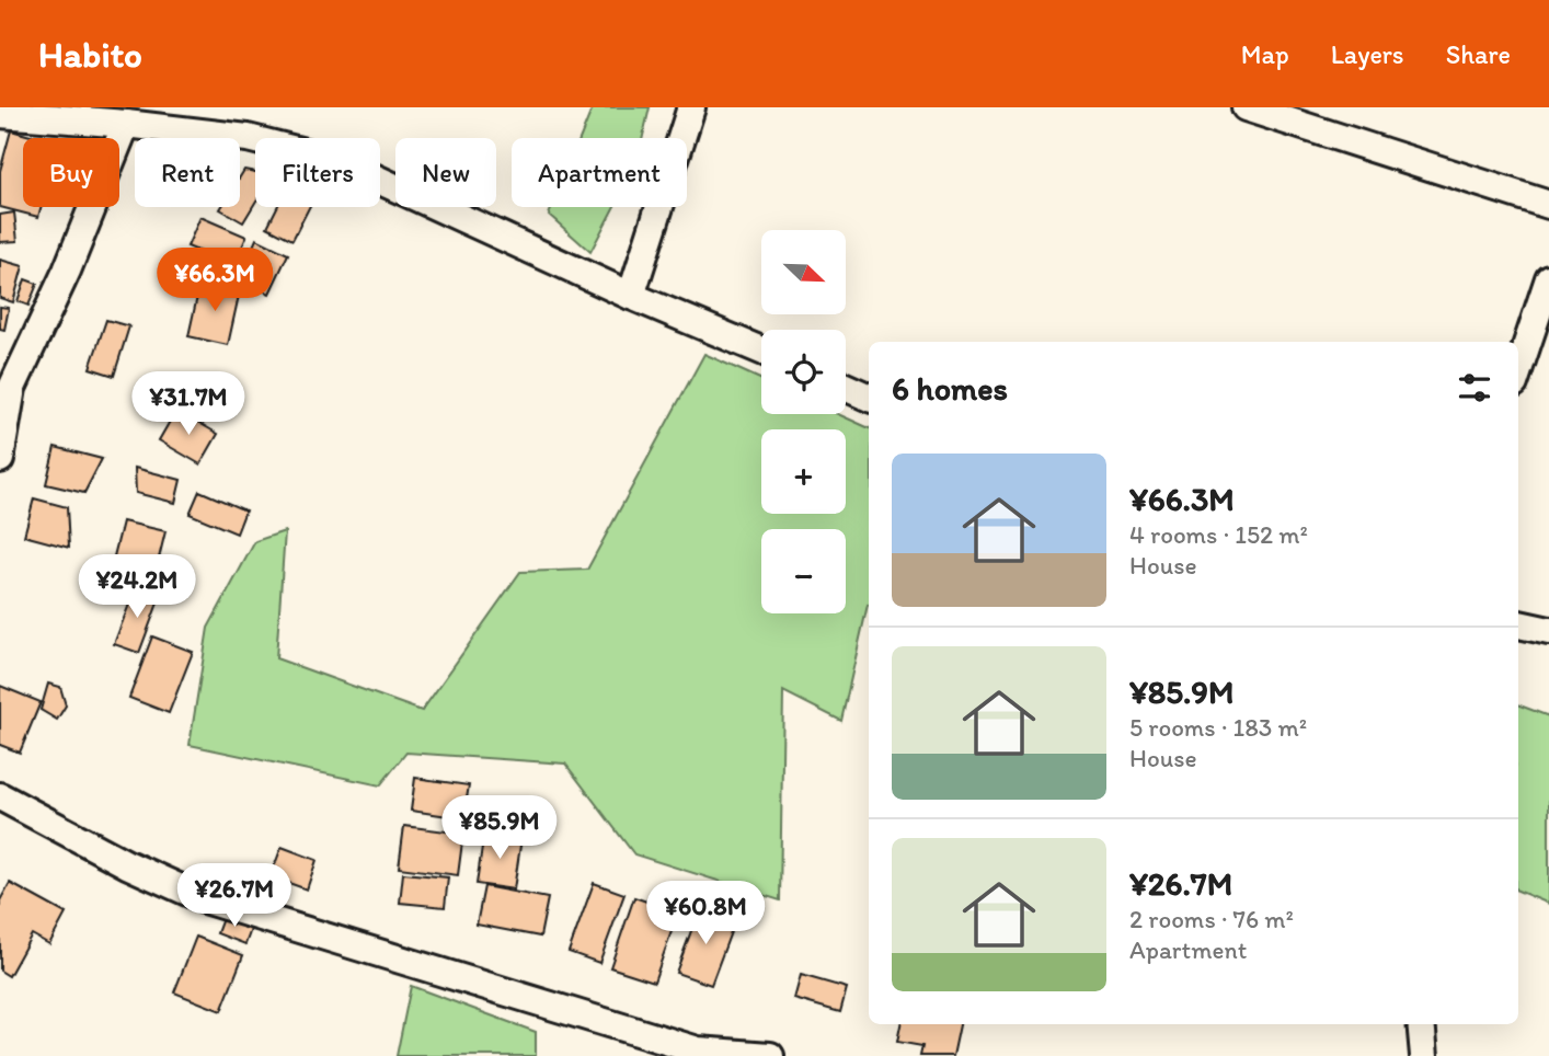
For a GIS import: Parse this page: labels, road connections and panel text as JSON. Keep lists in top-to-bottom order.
{
  "north": "bottom right",
  "page": {
    "header": "Habito",
    "nav": ["Map", "Layers", "Share"],
    "chip": [
      "Buy",
      "Rent",
      "Filters",
      "New",
      "Apartment"
    ],
    "map_buttons": ["+", "−"],
    "price": [
      "¥66.3M",
      "¥31.7M",
      "¥24.2M",
      "¥85.9M",
      "¥26.7M",
      "¥60.8M"
    ],
    "heading": "6 homes",
    "list": [
      {
        "name": "¥66.3M",
        "note": "4 rooms · 152 m² · House"
      },
      {
        "name": "¥85.9M",
        "note": "5 rooms · 183 m² · House"
      },
      {
        "name": "¥26.7M",
        "note": "2 rooms · 76 m² · Apartment"
      }
    ]
  }
}
